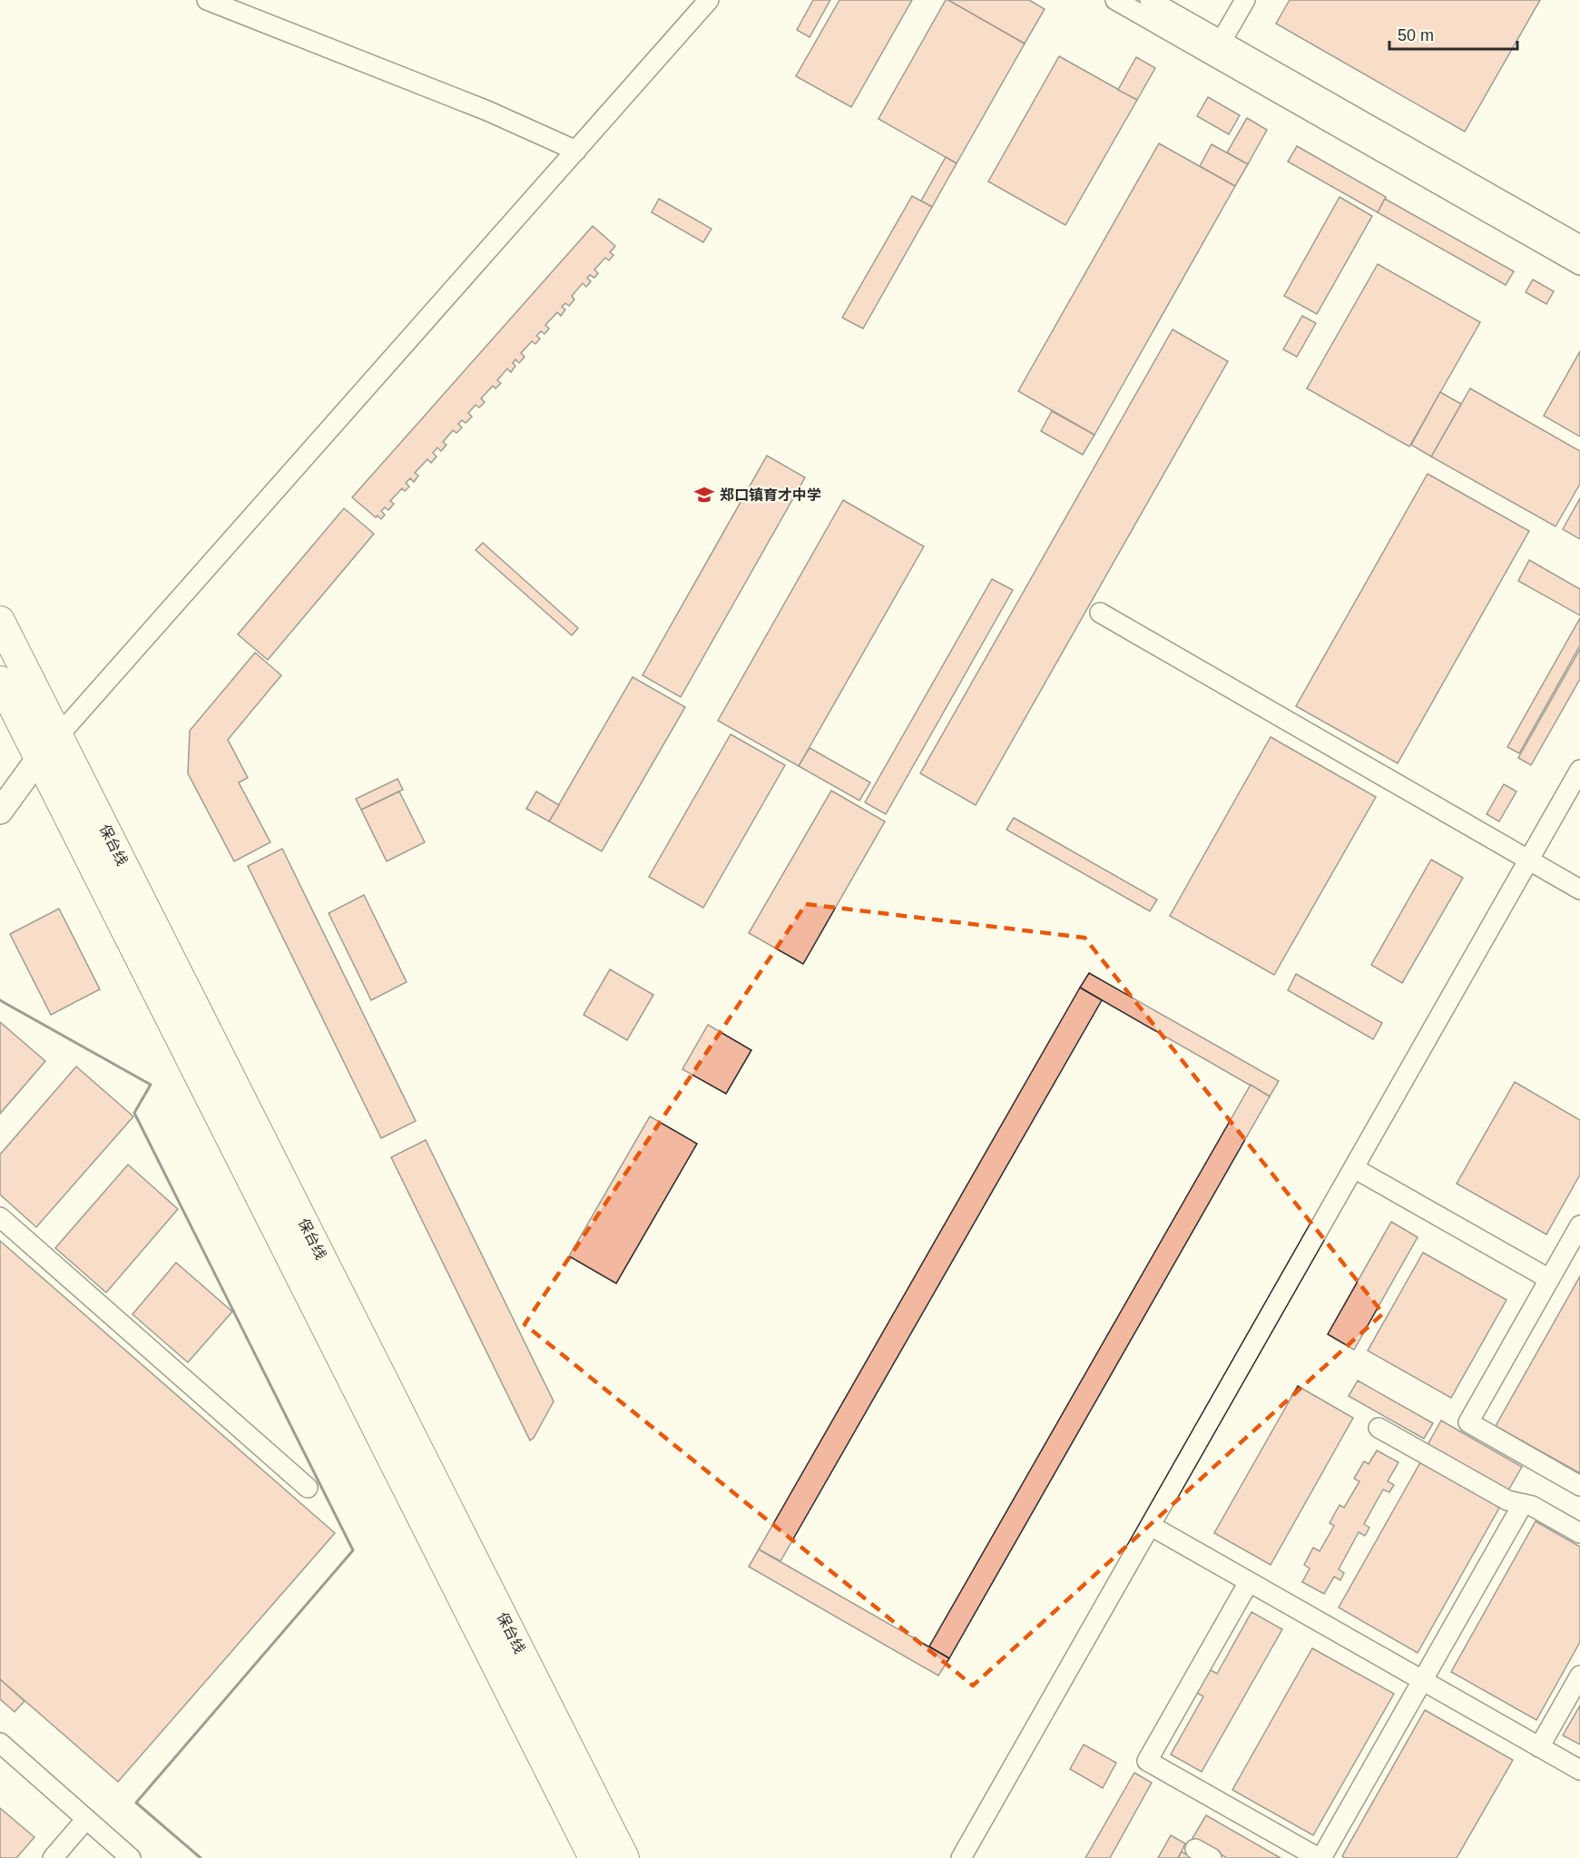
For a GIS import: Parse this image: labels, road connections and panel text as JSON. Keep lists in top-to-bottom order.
{
  "streets": {
    "highway": ["保台线"]
  },
  "places": {
    "school or university": ["郑口镇育才中学"]
  },
  "scale_bar": "50 m"
}
